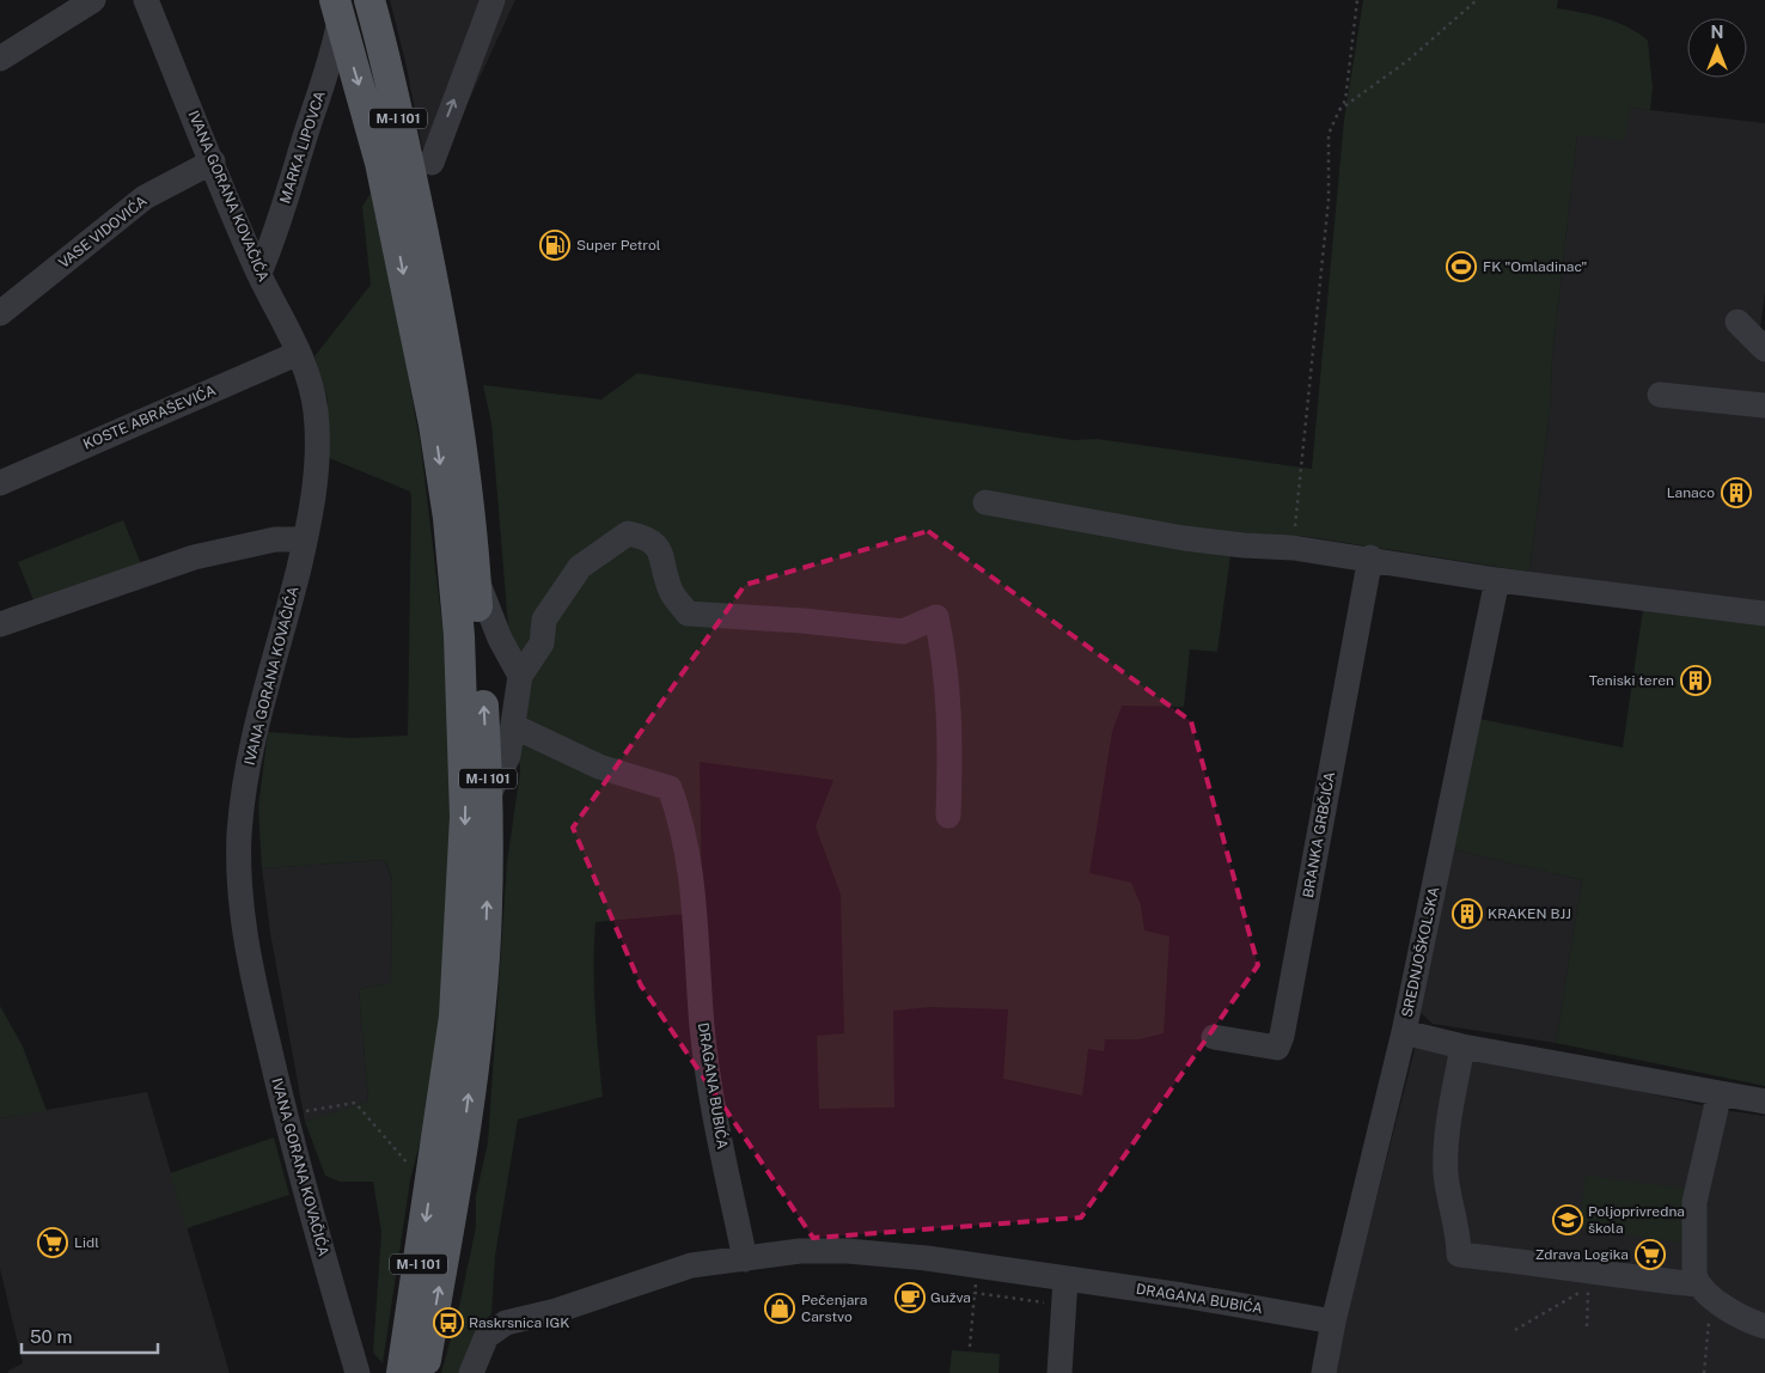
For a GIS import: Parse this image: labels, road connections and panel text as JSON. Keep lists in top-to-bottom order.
{
  "streets": {
    "main road": ["M-I 101"],
    "street": [
      "MARKA LIPOVCA",
      "IVANA GORANA KOVAČIĆA",
      "VASE VIDOVIĆA",
      "KOSTE ABRAŠEVIĆA",
      "BRANKA GRBČIĆA",
      "SREDNJOŠKOLSKA",
      "DRAGANA BUBIĆA"
    ]
  },
  "crossings": [
    ["M-I 101", "MARKA LIPOVCA"],
    ["MARKA LIPOVCA", "IVANA GORANA KOVAČIĆA"],
    ["IVANA GORANA KOVAČIĆA", "VASE VIDOVIĆA"],
    ["IVANA GORANA KOVAČIĆA", "KOSTE ABRAŠEVIĆA"],
    ["SREDNJOŠKOLSKA", "DRAGANA BUBIĆA"]
  ],
  "places": {
    "fuel station": ["Super Petrol"],
    "sports": ["FK \"Omladinac\""],
    "building": ["Lanaco", "Teniski teren", "KRAKEN BJJ"],
    "school or university": ["Poljoprivredna škola"],
    "supermarket": ["Lidl", "Zdrava Logika"],
    "cafe": ["Gužva"],
    "shop": ["Pečenjara Carstvo"],
    "bus stop": ["Raskrsnica IGK"]
  },
  "scale_bar": "50 m",
  "north": "top"
}
